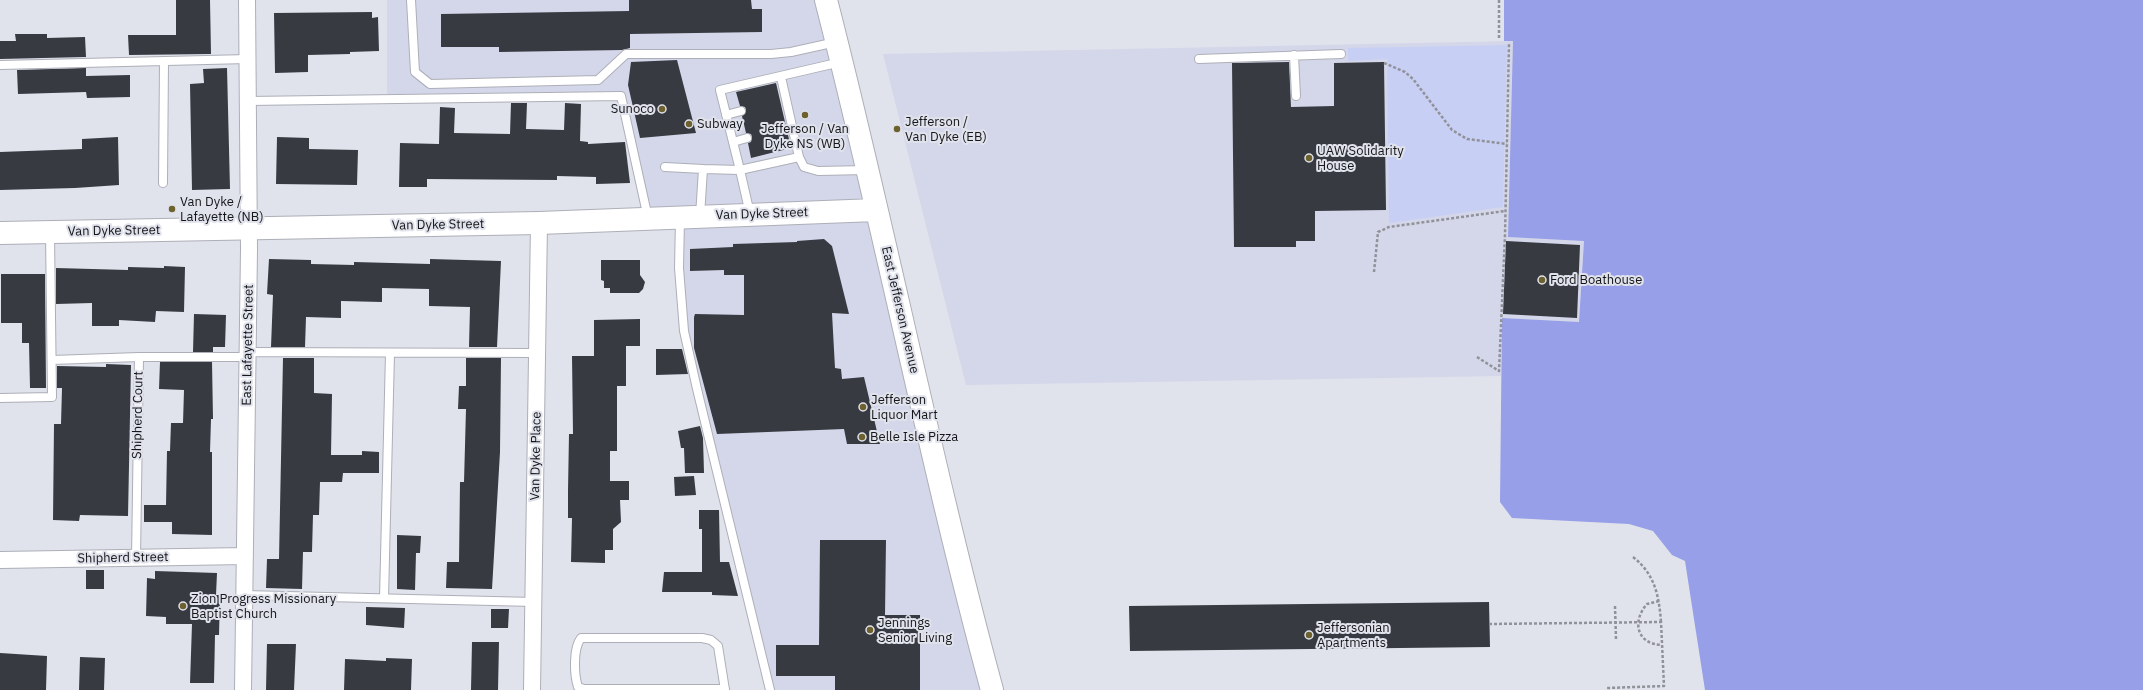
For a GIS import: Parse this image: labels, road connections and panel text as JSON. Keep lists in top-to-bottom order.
{
  "streets": {
    "main road": ["Van Dyke Street", "East Jefferson Avenue"],
    "street": ["East Lafayette Street", "Van Dyke Place", "Shipherd Street"],
    "lane": ["Shipherd Court"]
  },
  "crossings": [
    ["Van Dyke Street", "East Jefferson Avenue"],
    ["Van Dyke Street", "East Lafayette Street"],
    ["Van Dyke Street", "Van Dyke Place"],
    ["East Lafayette Street", "Shipherd Court"],
    ["East Lafayette Street", "Shipherd Street"],
    ["Shipherd Court", "Van Dyke Place"],
    ["Shipherd Court", "Shipherd Street"]
  ],
  "places": [
    "Sunoco",
    "Jefferson / Van Dyke NS (WB)",
    "Subway",
    "Jefferson / Van Dyke (EB)",
    "UAW Solidarity House",
    "Van Dyke / Lafayette (NB)",
    "Ford Boathouse",
    "Jefferson Liquor Mart",
    "Belle Isle Pizza",
    "Zion Progress Missionary Baptist Church",
    "Jennings Senior Living",
    "Jeffersonian Apartments"
  ]
}
